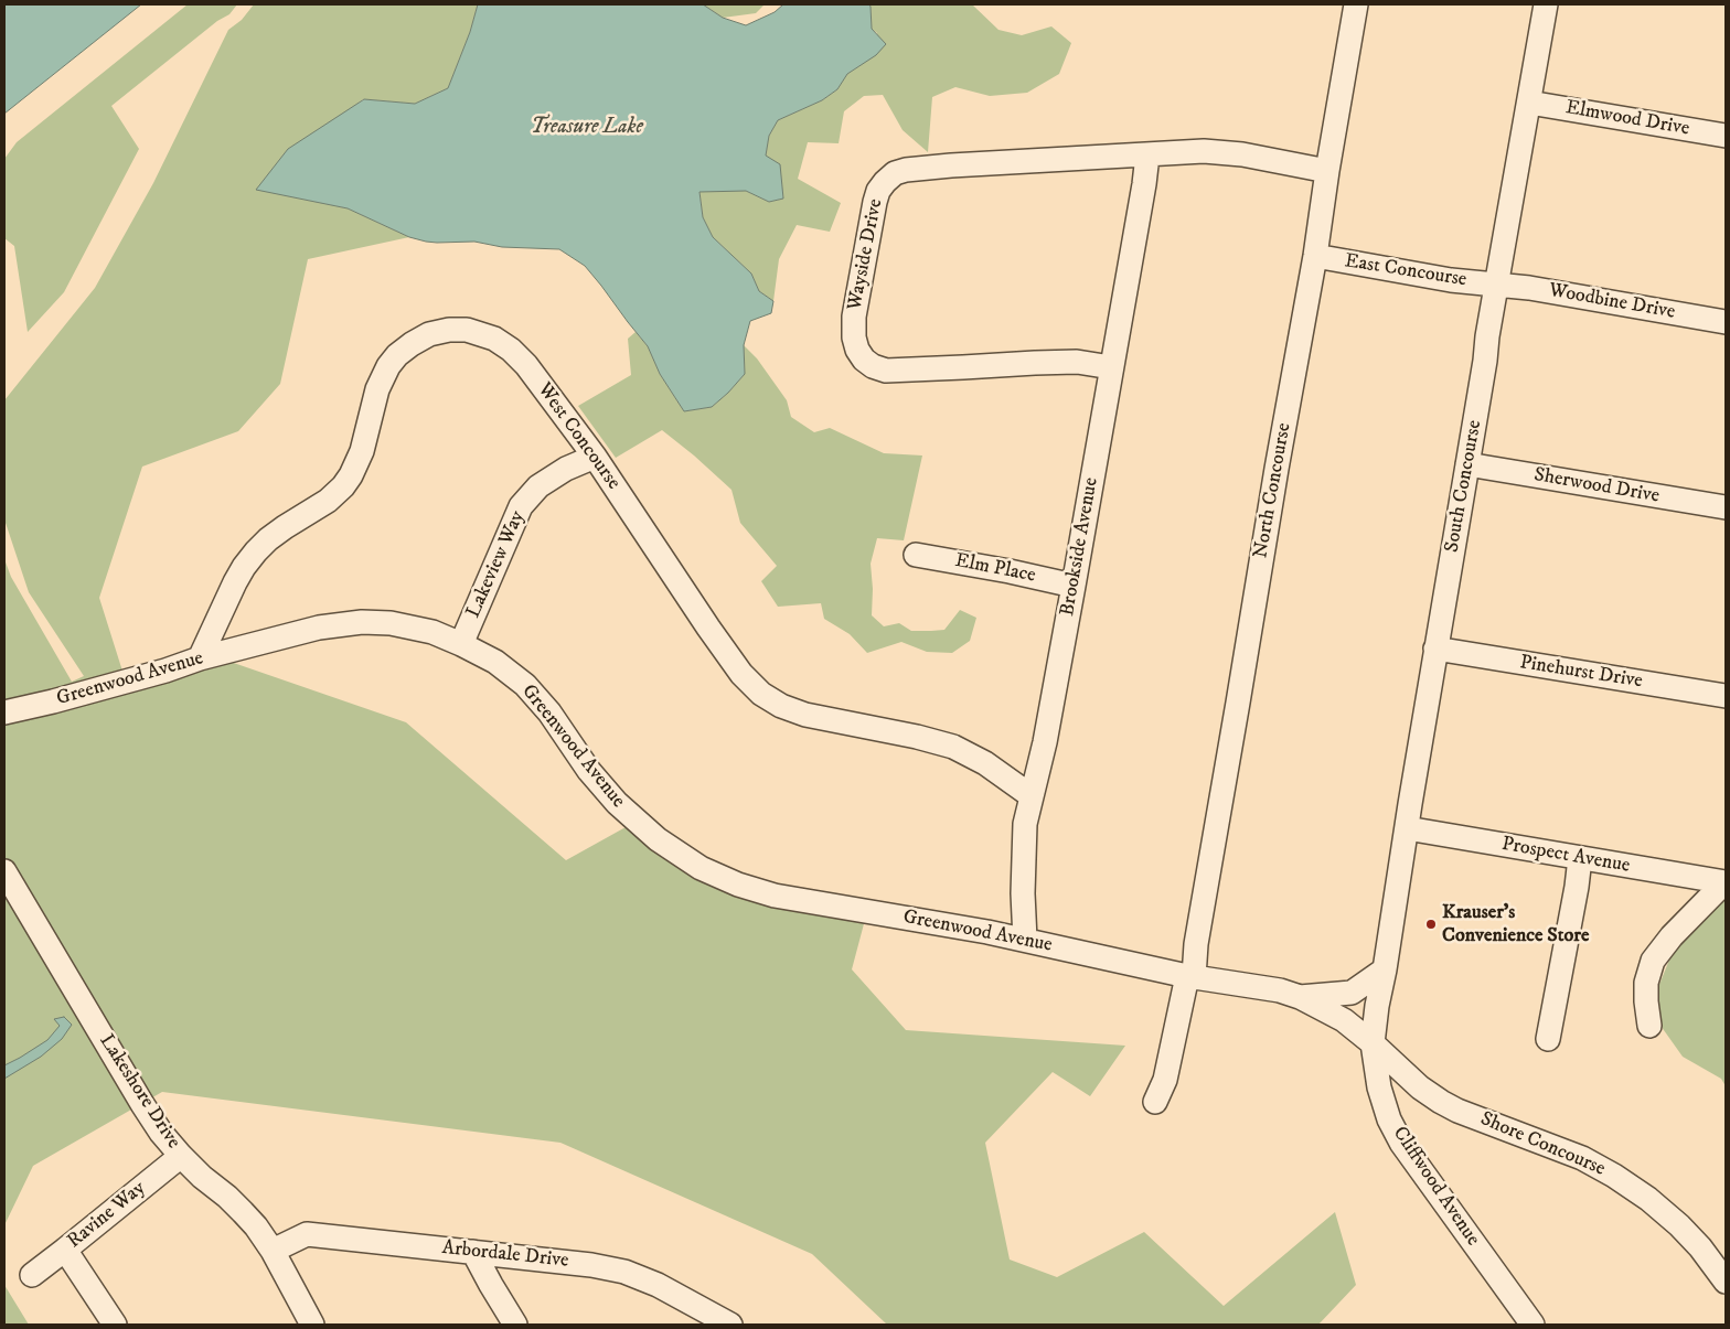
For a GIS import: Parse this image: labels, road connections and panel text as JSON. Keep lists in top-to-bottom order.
{
  "streets": {
    "street": [
      "Elmwood Drive",
      "Wayside Drive",
      "East Concourse",
      "Woodbine Drive",
      "West Concourse",
      "South Concourse",
      "Sherwood Drive",
      "North Concourse",
      "Brookside Avenue",
      "Lakeview Way",
      "Elm Place",
      "Pinehurst Drive",
      "Greenwood Avenue",
      "Prospect Avenue",
      "Lakeshore Drive",
      "Shore Concourse",
      "Cliffwood Avenue",
      "Ravine Way",
      "Arbordale Drive"
    ]
  },
  "crossings": [
    ["Elmwood Drive", "South Concourse"],
    ["Wayside Drive", "North Concourse"],
    ["Wayside Drive", "Brookside Avenue"],
    ["East Concourse", "Woodbine Drive"],
    ["East Concourse", "South Concourse"],
    ["East Concourse", "North Concourse"],
    ["Woodbine Drive", "South Concourse"],
    ["West Concourse", "Brookside Avenue"],
    ["West Concourse", "Lakeview Way"],
    ["West Concourse", "Greenwood Avenue"],
    ["South Concourse", "Sherwood Drive"],
    ["South Concourse", "Pinehurst Drive"],
    ["South Concourse", "Greenwood Avenue"],
    ["South Concourse", "Prospect Avenue"],
    ["South Concourse", "Cliffwood Avenue"],
    ["North Concourse", "Greenwood Avenue"],
    ["Brookside Avenue", "Elm Place"],
    ["Brookside Avenue", "Greenwood Avenue"],
    ["Lakeview Way", "Greenwood Avenue"],
    ["Greenwood Avenue", "Shore Concourse"],
    ["Greenwood Avenue", "Cliffwood Avenue"],
    ["Lakeshore Drive", "Ravine Way"],
    ["Lakeshore Drive", "Arbordale Drive"],
    ["Shore Concourse", "Cliffwood Avenue"]
  ],
  "water": ["Treasure Lake"],
  "places": ["Krauser's Convenience Store"]
}
